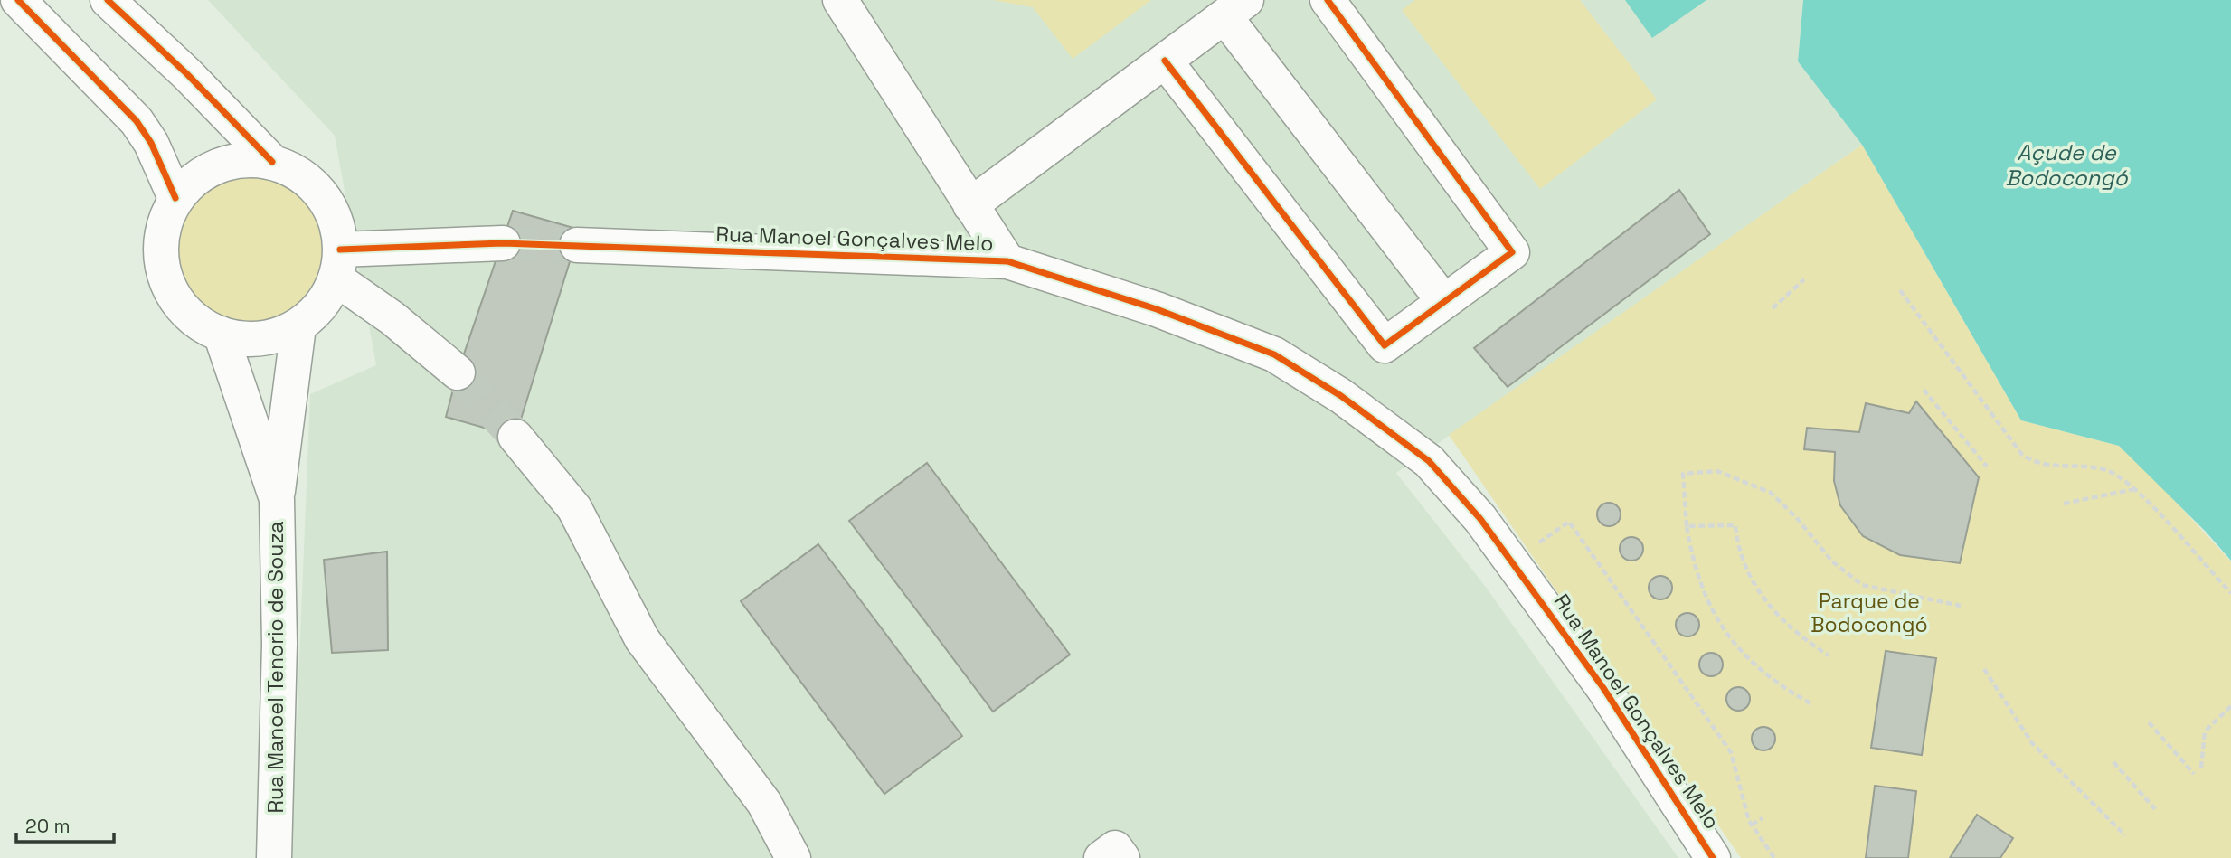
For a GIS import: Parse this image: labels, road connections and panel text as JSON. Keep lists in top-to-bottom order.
{
  "streets": {
    "street": ["Rua Manoel Gonçalves Melo", "Rua Manoel Tenorio de Souza"]
  },
  "water": ["Açude de Bodocongó"],
  "parks": ["Parque de Bodocongó"],
  "scale_bar": "20 m"
}
